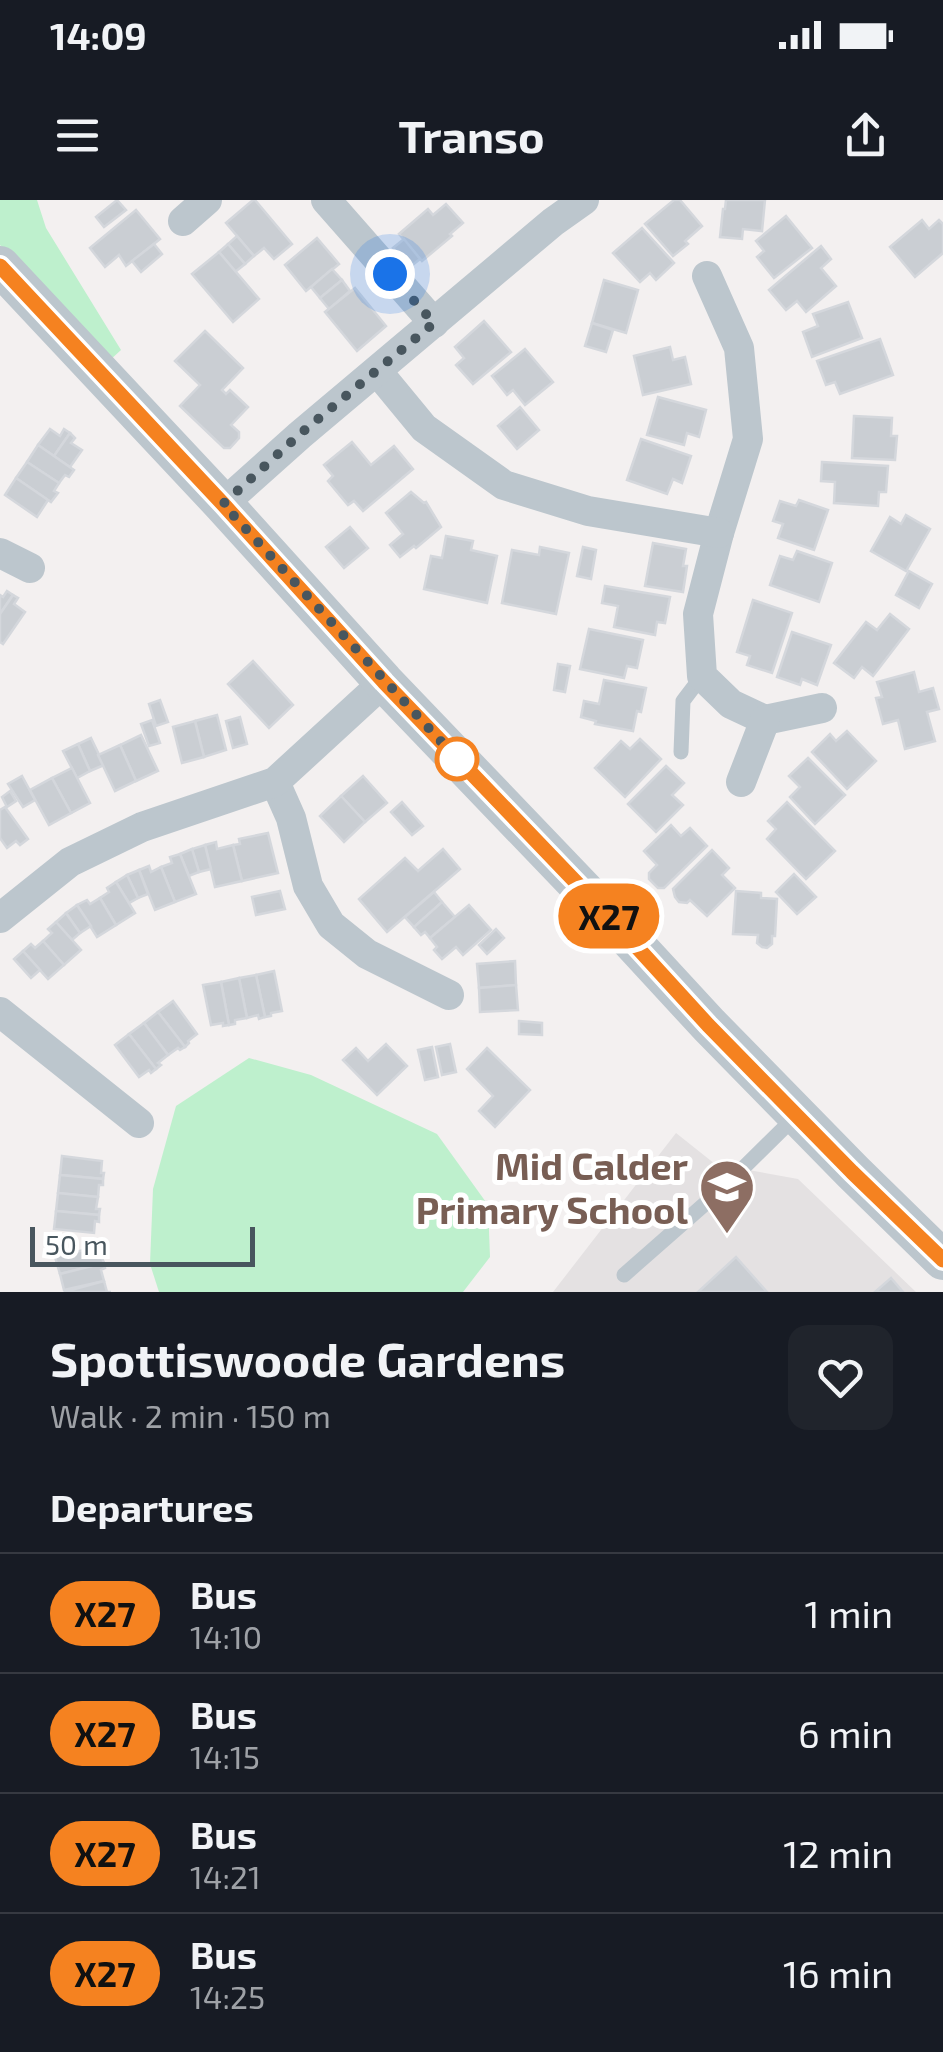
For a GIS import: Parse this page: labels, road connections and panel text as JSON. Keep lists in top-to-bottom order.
{
  "places": {
    "school or university": ["Mid Calder Primary School"]
  },
  "lines": ["bus line X27"],
  "scale_bar": "50 m",
  "page": {
    "status": "14:09",
    "header": "Transo",
    "on_map": "X27",
    "scale": "50 m",
    "heading": [
      ["Spottiswoode Gardens", "Walk · 2 min · 150 m"],
      "Departures"
    ],
    "list": [
      {
        "mark": "X27",
        "name": "Bus",
        "note": "14:10",
        "value": "1 min"
      },
      {
        "mark": "X27",
        "name": "Bus",
        "note": "14:15",
        "value": "6 min"
      },
      {
        "mark": "X27",
        "name": "Bus",
        "note": "14:21",
        "value": "12 min"
      },
      {
        "mark": "X27",
        "name": "Bus",
        "note": "14:25",
        "value": "16 min"
      }
    ]
  }
}
